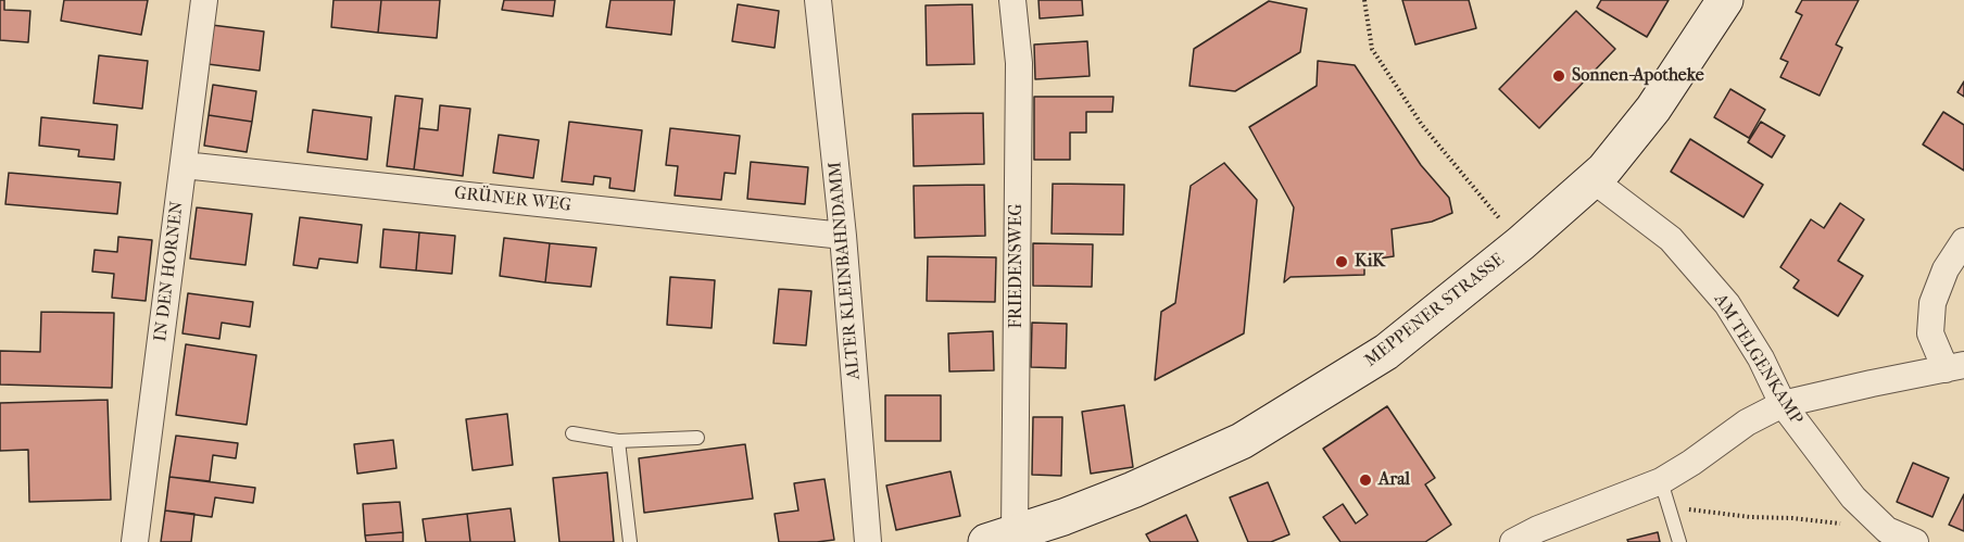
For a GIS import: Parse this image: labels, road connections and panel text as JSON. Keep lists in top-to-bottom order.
{
  "streets": {
    "main road": ["MEPPENER STRASSE"],
    "street": [
      "GRÜNER WEG",
      "FRIEDENSWEG",
      "ALTER KLEINBAHNDAMM",
      "IN DEN HORNEN",
      "AM TELGENKAMP"
    ]
  },
  "crossings": [
    ["GRÜNER WEG", "ALTER KLEINBAHNDAMM"],
    ["GRÜNER WEG", "IN DEN HORNEN"],
    ["FRIEDENSWEG", "MEPPENER STRASSE"],
    ["MEPPENER STRASSE", "AM TELGENKAMP"]
  ],
  "places": ["Sonnen-Apotheke", "KiK", "Aral"]
}
